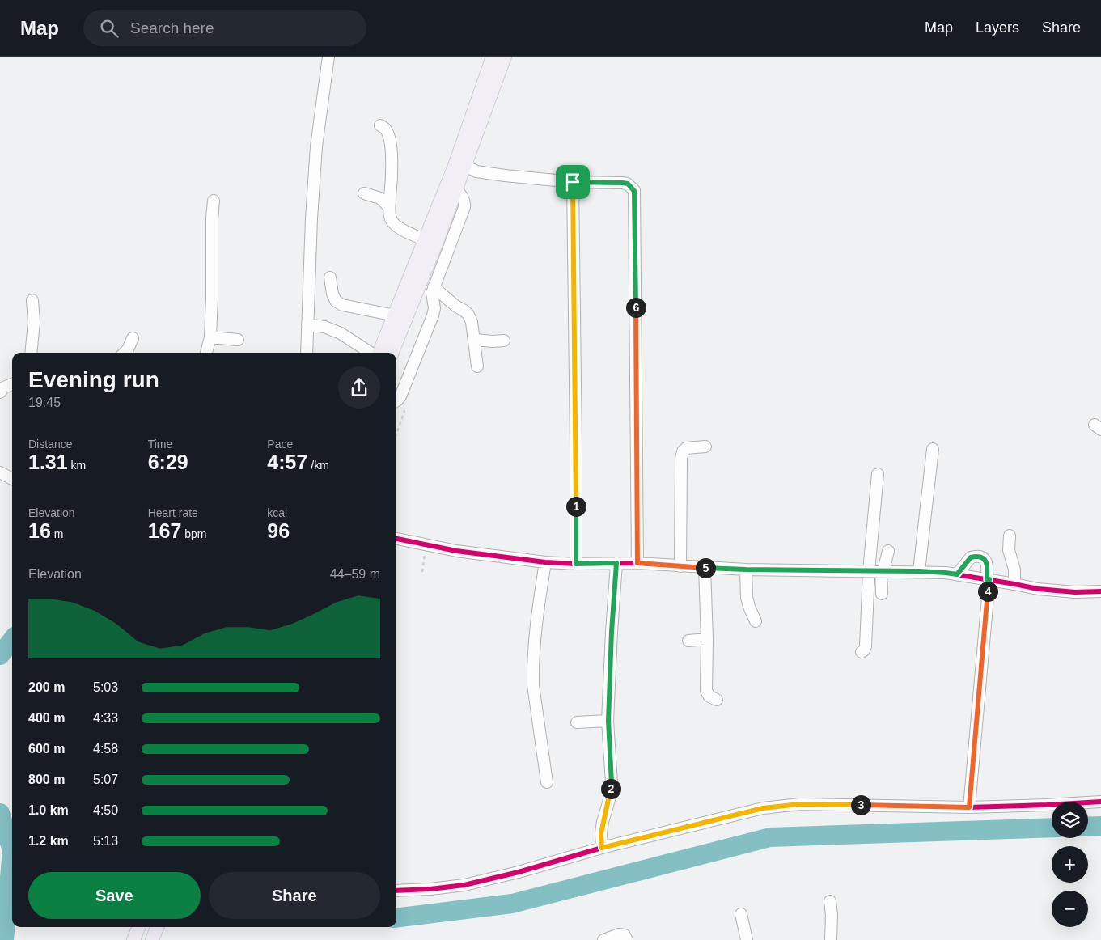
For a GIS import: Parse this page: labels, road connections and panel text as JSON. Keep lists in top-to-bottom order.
{
  "page": {
    "header": "Map",
    "search": "Search here",
    "nav": ["Map", "Layers", "Share"],
    "pins": [
      "6",
      "1",
      "5",
      "4",
      "2",
      "3"
    ],
    "heading": ["Evening run", "19:45"],
    "stats": [
      ["Distance", "1.31 km"],
      ["Time", "6:29"],
      ["Pace", "4:57 /km"],
      ["Elevation", "16 m"],
      ["Heart rate", "167 bpm"],
      ["kcal", "96"]
    ],
    "chart": ["Elevation", "44–59 m"],
    "list": [
      {
        "name": "200 m",
        "note": "5:03"
      },
      {
        "name": "400 m",
        "note": "4:33"
      },
      {
        "name": "600 m",
        "note": "4:58"
      },
      {
        "name": "800 m",
        "note": "5:07"
      },
      {
        "name": "1.0 km",
        "note": "4:50"
      },
      {
        "name": "1.2 km",
        "note": "5:13"
      }
    ],
    "map_buttons": ["+", "−"],
    "buttons": ["Save", "Share"]
  }
}
